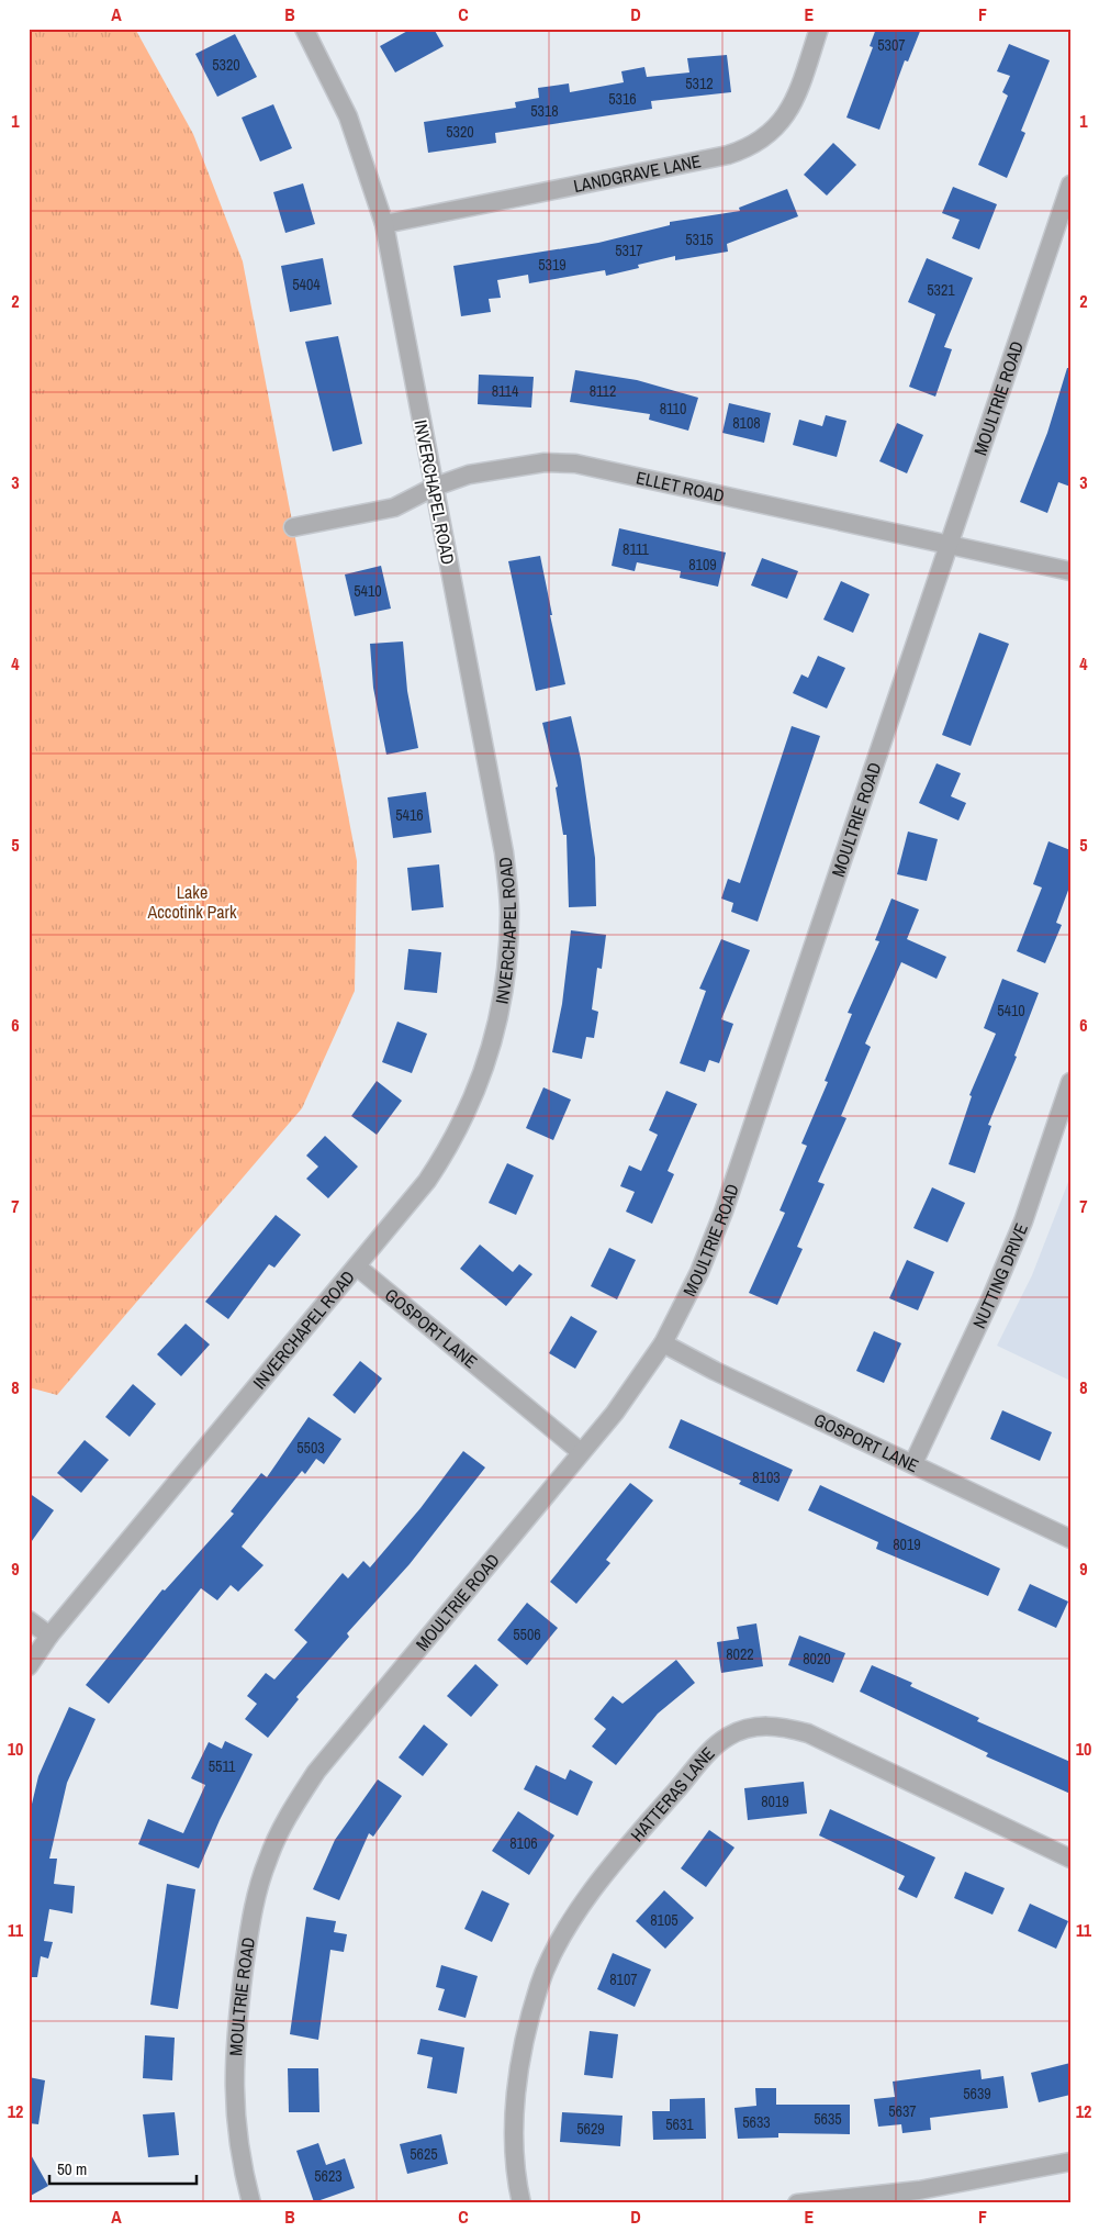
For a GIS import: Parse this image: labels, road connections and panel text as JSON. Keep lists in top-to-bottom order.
{
  "streets": {
    "street": [
      "LANDGRAVE LANE",
      "MOULTRIE ROAD",
      "ELLET ROAD",
      "INVERCHAPEL ROAD",
      "NUTTING DRIVE",
      "GOSPORT LANE",
      "HATTERAS LANE"
    ]
  },
  "crossings": [
    ["LANDGRAVE LANE", "INVERCHAPEL ROAD"],
    ["MOULTRIE ROAD", "ELLET ROAD"],
    ["MOULTRIE ROAD", "GOSPORT LANE"],
    ["ELLET ROAD", "INVERCHAPEL ROAD"],
    ["INVERCHAPEL ROAD", "GOSPORT LANE"],
    ["NUTTING DRIVE", "GOSPORT LANE"]
  ],
  "parks": ["Lake Accotink Park"],
  "house_numbers": [
    "5307",
    "5320",
    "5312",
    "5316",
    "5318",
    "5320",
    "5315",
    "5317",
    "5319",
    "5404",
    "5321",
    "8114",
    "8112",
    "8110",
    "8108",
    "8111",
    "8109",
    "5410",
    "5416",
    "5410",
    "5503",
    "8103",
    "8019",
    "5506",
    "8022",
    "8020",
    "5511",
    "8019",
    "8106",
    "8105",
    "8107",
    "5639",
    "5637",
    "5635",
    "5633",
    "5631",
    "5629",
    "5625",
    "5623"
  ],
  "scale_bar": "50 m",
  "grid": {
    "columns": [
      "A",
      "B",
      "C",
      "D",
      "E",
      "F"
    ],
    "rows": [
      "1",
      "2",
      "3",
      "4",
      "5",
      "6",
      "7",
      "8",
      "9",
      "10",
      "11",
      "12"
    ]
  }
}
